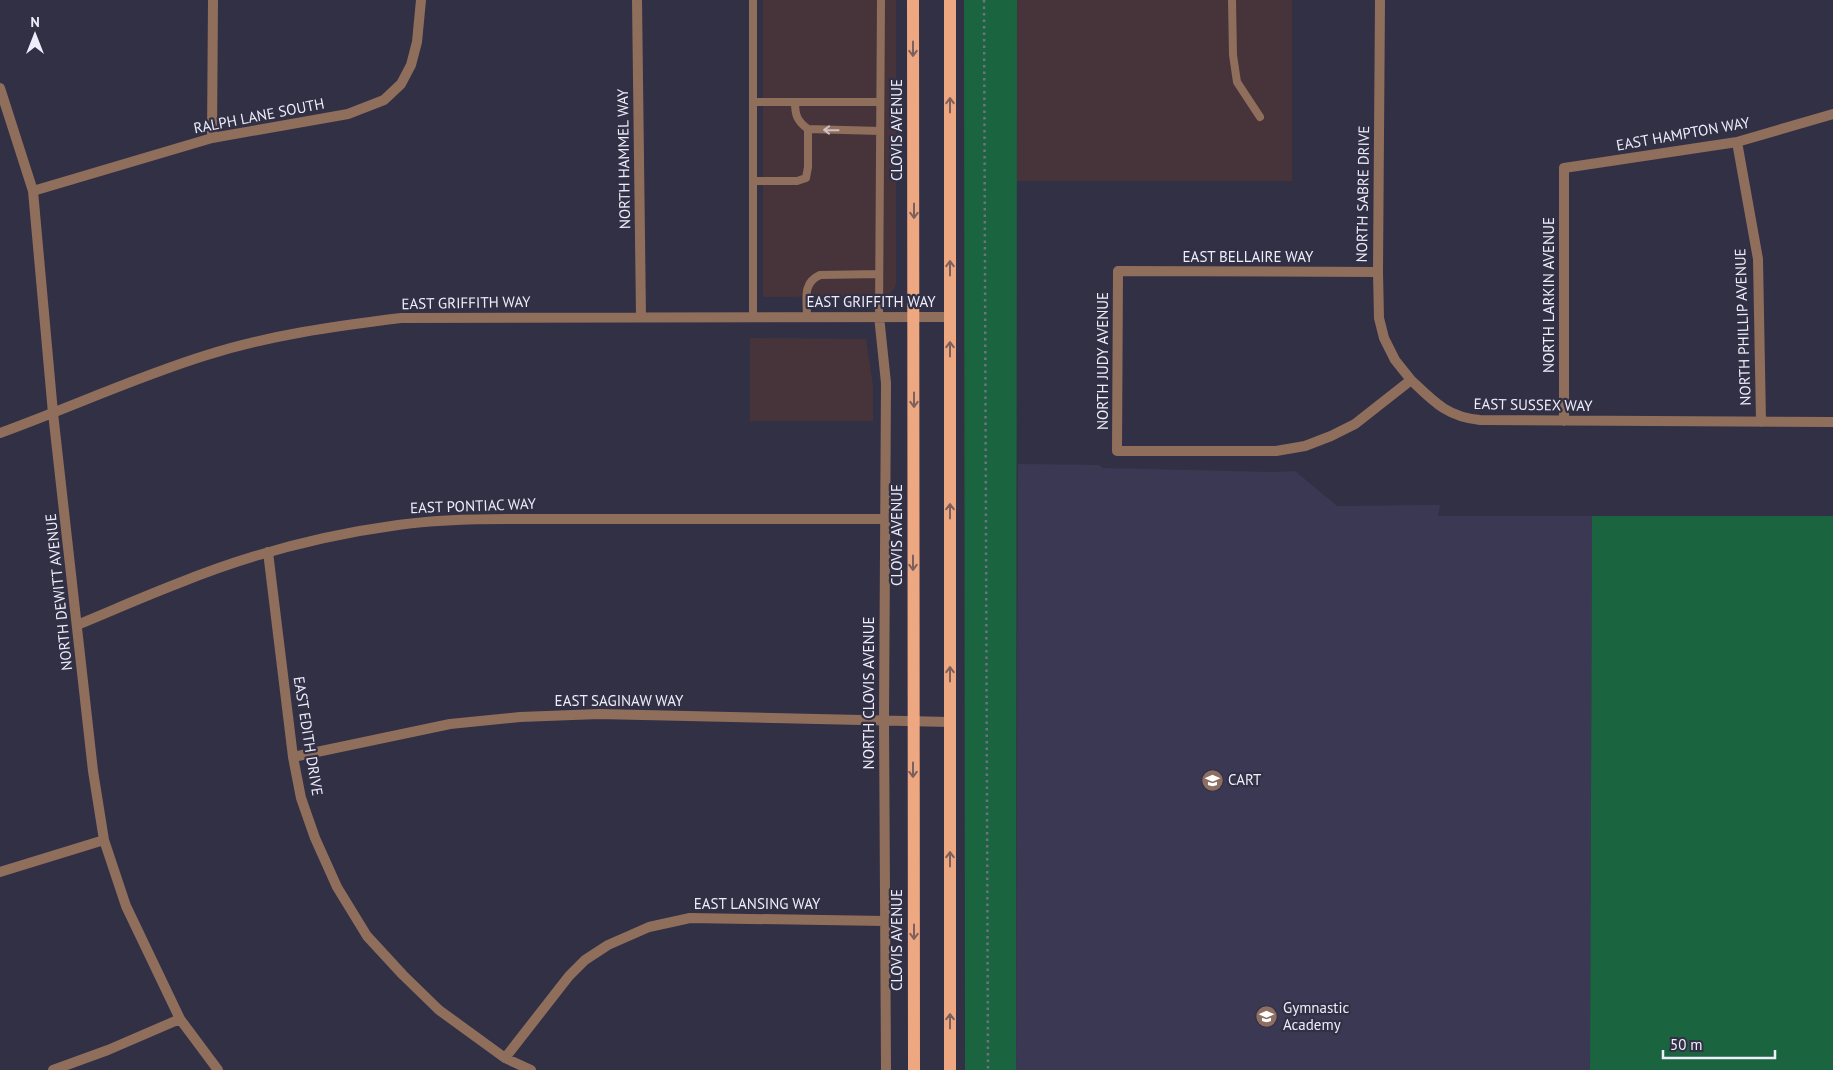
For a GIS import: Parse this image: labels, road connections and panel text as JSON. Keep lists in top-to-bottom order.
{
  "streets": {
    "main road": ["CLOVIS AVENUE"],
    "street": [
      "RALPH LANE SOUTH",
      "EAST HAMPTON WAY",
      "NORTH HAMMEL WAY",
      "NORTH SABRE DRIVE",
      "EAST BELLAIRE WAY",
      "NORTH LARKIN AVENUE",
      "EAST GRIFFITH WAY",
      "NORTH PHILLIP AVENUE",
      "NORTH JUDY AVENUE",
      "EAST SUSSEX WAY",
      "EAST PONTIAC WAY",
      "NORTH DEWITT AVENUE",
      "NORTH CLOVIS AVENUE",
      "EAST SAGINAW WAY",
      "EAST EDITH DRIVE",
      "EAST LANSING WAY"
    ]
  },
  "crossings": [
    ["RALPH LANE SOUTH", "NORTH DEWITT AVENUE"],
    ["CLOVIS AVENUE", "EAST GRIFFITH WAY"],
    ["CLOVIS AVENUE", "EAST SAGINAW WAY"],
    ["EAST HAMPTON WAY", "NORTH LARKIN AVENUE"],
    ["EAST HAMPTON WAY", "NORTH PHILLIP AVENUE"],
    ["NORTH HAMMEL WAY", "EAST GRIFFITH WAY"],
    ["NORTH SABRE DRIVE", "EAST BELLAIRE WAY"],
    ["NORTH SABRE DRIVE", "NORTH JUDY AVENUE"],
    ["NORTH SABRE DRIVE", "EAST SUSSEX WAY"],
    ["EAST BELLAIRE WAY", "NORTH JUDY AVENUE"],
    ["NORTH LARKIN AVENUE", "EAST SUSSEX WAY"],
    ["EAST GRIFFITH WAY", "NORTH DEWITT AVENUE"],
    ["EAST GRIFFITH WAY", "NORTH CLOVIS AVENUE"],
    ["NORTH PHILLIP AVENUE", "EAST SUSSEX WAY"],
    ["NORTH JUDY AVENUE", "EAST SUSSEX WAY"],
    ["EAST PONTIAC WAY", "NORTH DEWITT AVENUE"],
    ["EAST PONTIAC WAY", "NORTH CLOVIS AVENUE"],
    ["EAST PONTIAC WAY", "EAST EDITH DRIVE"],
    ["NORTH CLOVIS AVENUE", "EAST SAGINAW WAY"],
    ["NORTH CLOVIS AVENUE", "EAST LANSING WAY"],
    ["EAST SAGINAW WAY", "EAST EDITH DRIVE"],
    ["EAST EDITH DRIVE", "EAST LANSING WAY"]
  ],
  "places": {
    "school or university": ["CART", "Gymnastic Academy"]
  },
  "scale_bar": "50 m",
  "north": "top"
}
